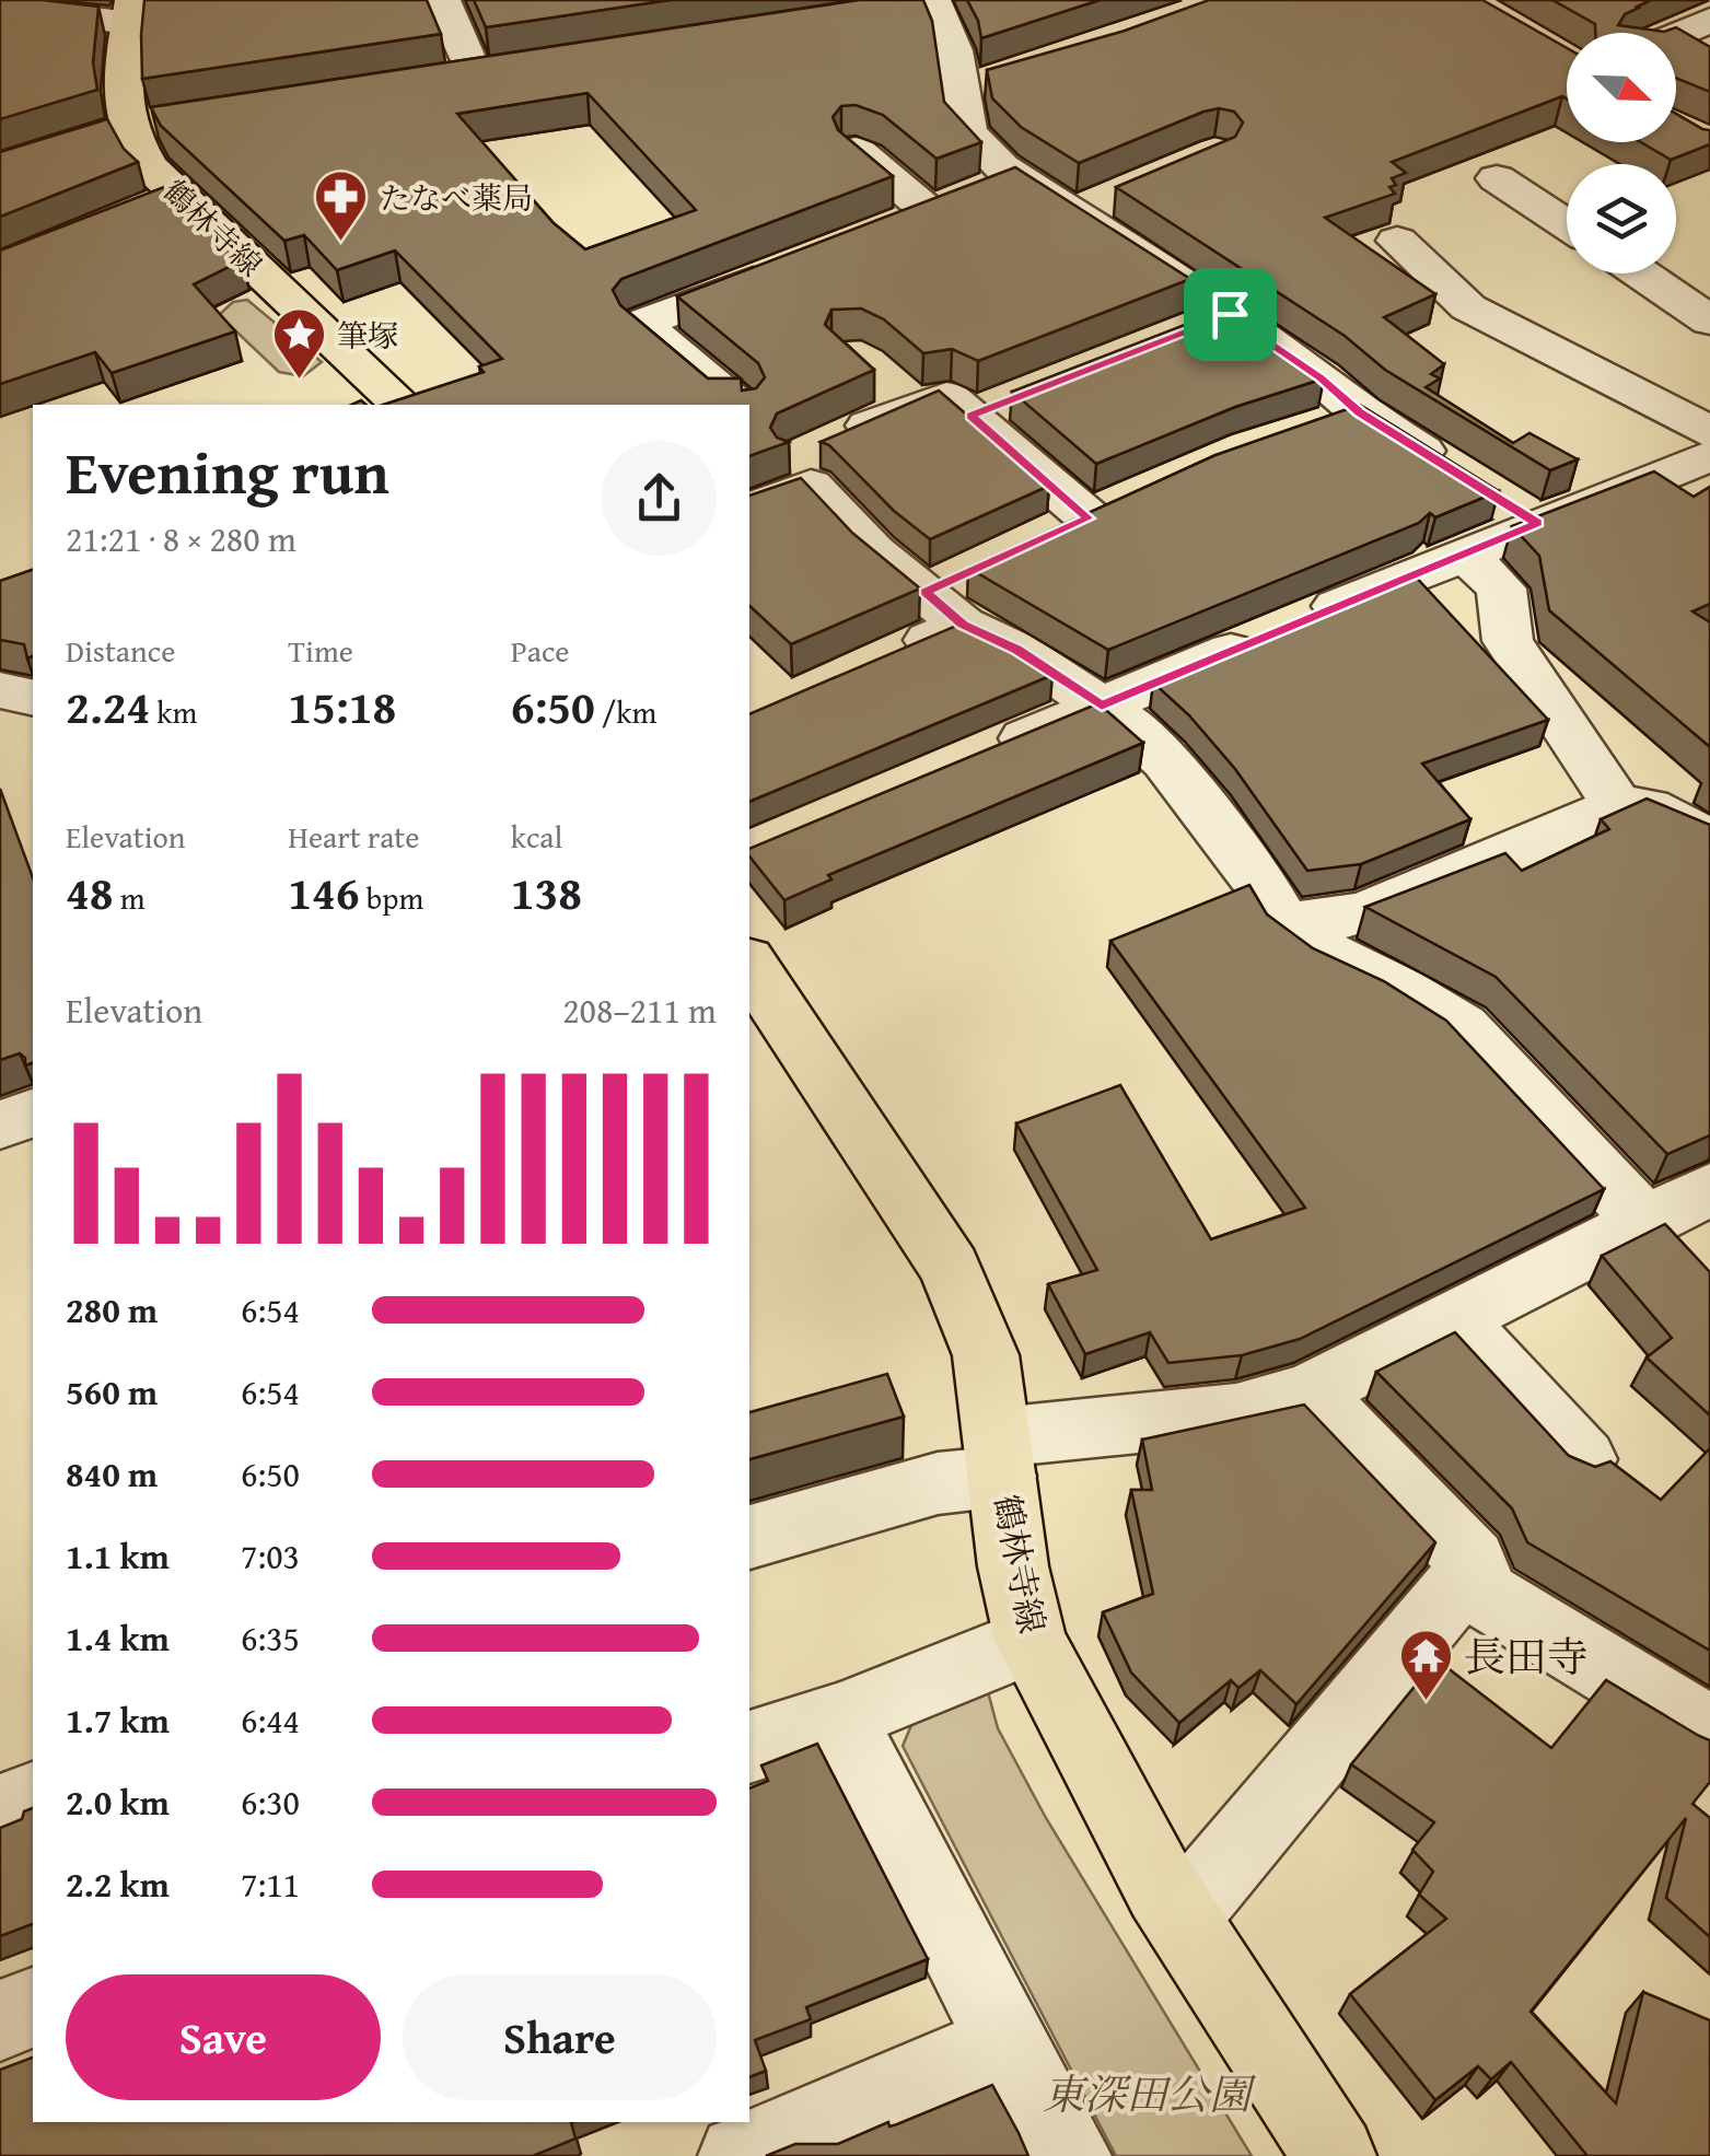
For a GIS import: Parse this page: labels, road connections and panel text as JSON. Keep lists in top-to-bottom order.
{
  "streets": {
    "main road": ["鶴林寺線"]
  },
  "parks": ["東深田公園"],
  "places": {
    "pharmacy": ["たなべ薬局"],
    "place": ["筆塚"],
    "temple": ["長田寺"]
  },
  "north": "bottom right",
  "page": {
    "heading": ["Evening run", "21:21 · 8 × 280 m"],
    "stats": [
      ["Distance", "2.24 km"],
      ["Time", "15:18"],
      ["Pace", "6:50 /km"],
      ["Elevation", "48 m"],
      ["Heart rate", "146 bpm"],
      ["kcal", "138"]
    ],
    "chart": ["Elevation", "208–211 m"],
    "list": [
      {
        "name": "280 m",
        "note": "6:54"
      },
      {
        "name": "560 m",
        "note": "6:54"
      },
      {
        "name": "840 m",
        "note": "6:50"
      },
      {
        "name": "1.1 km",
        "note": "7:03"
      },
      {
        "name": "1.4 km",
        "note": "6:35"
      },
      {
        "name": "1.7 km",
        "note": "6:44"
      },
      {
        "name": "2.0 km",
        "note": "6:30"
      },
      {
        "name": "2.2 km",
        "note": "7:11"
      }
    ],
    "buttons": ["Save", "Share"]
  }
}
